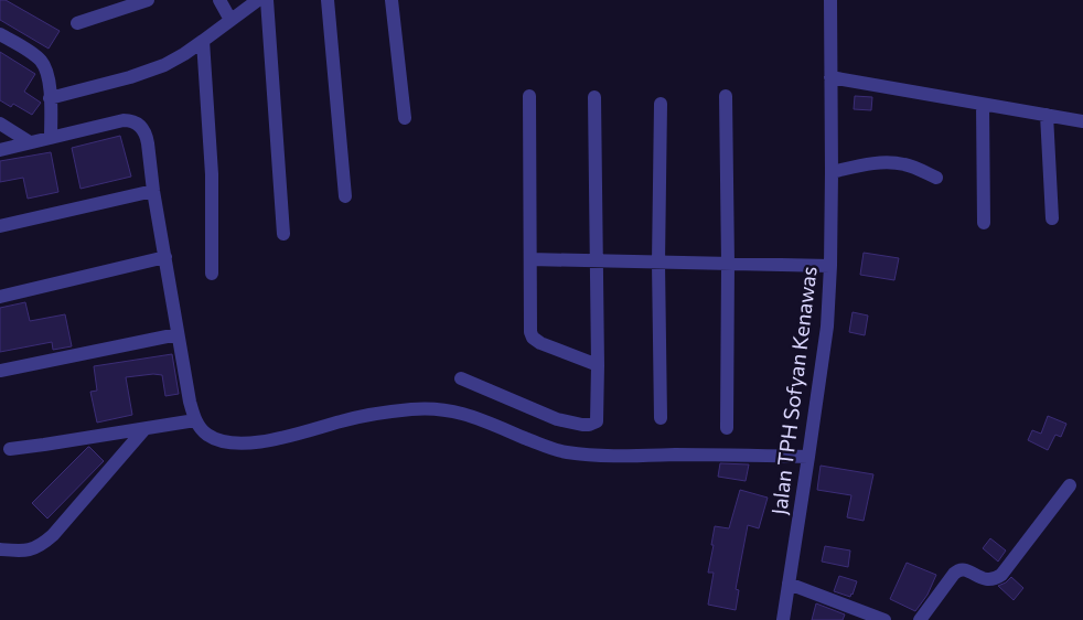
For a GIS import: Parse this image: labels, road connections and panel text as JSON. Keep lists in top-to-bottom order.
{
  "streets": {
    "street": ["Jalan TPH Sofyan Kenawas"]
  }
}
